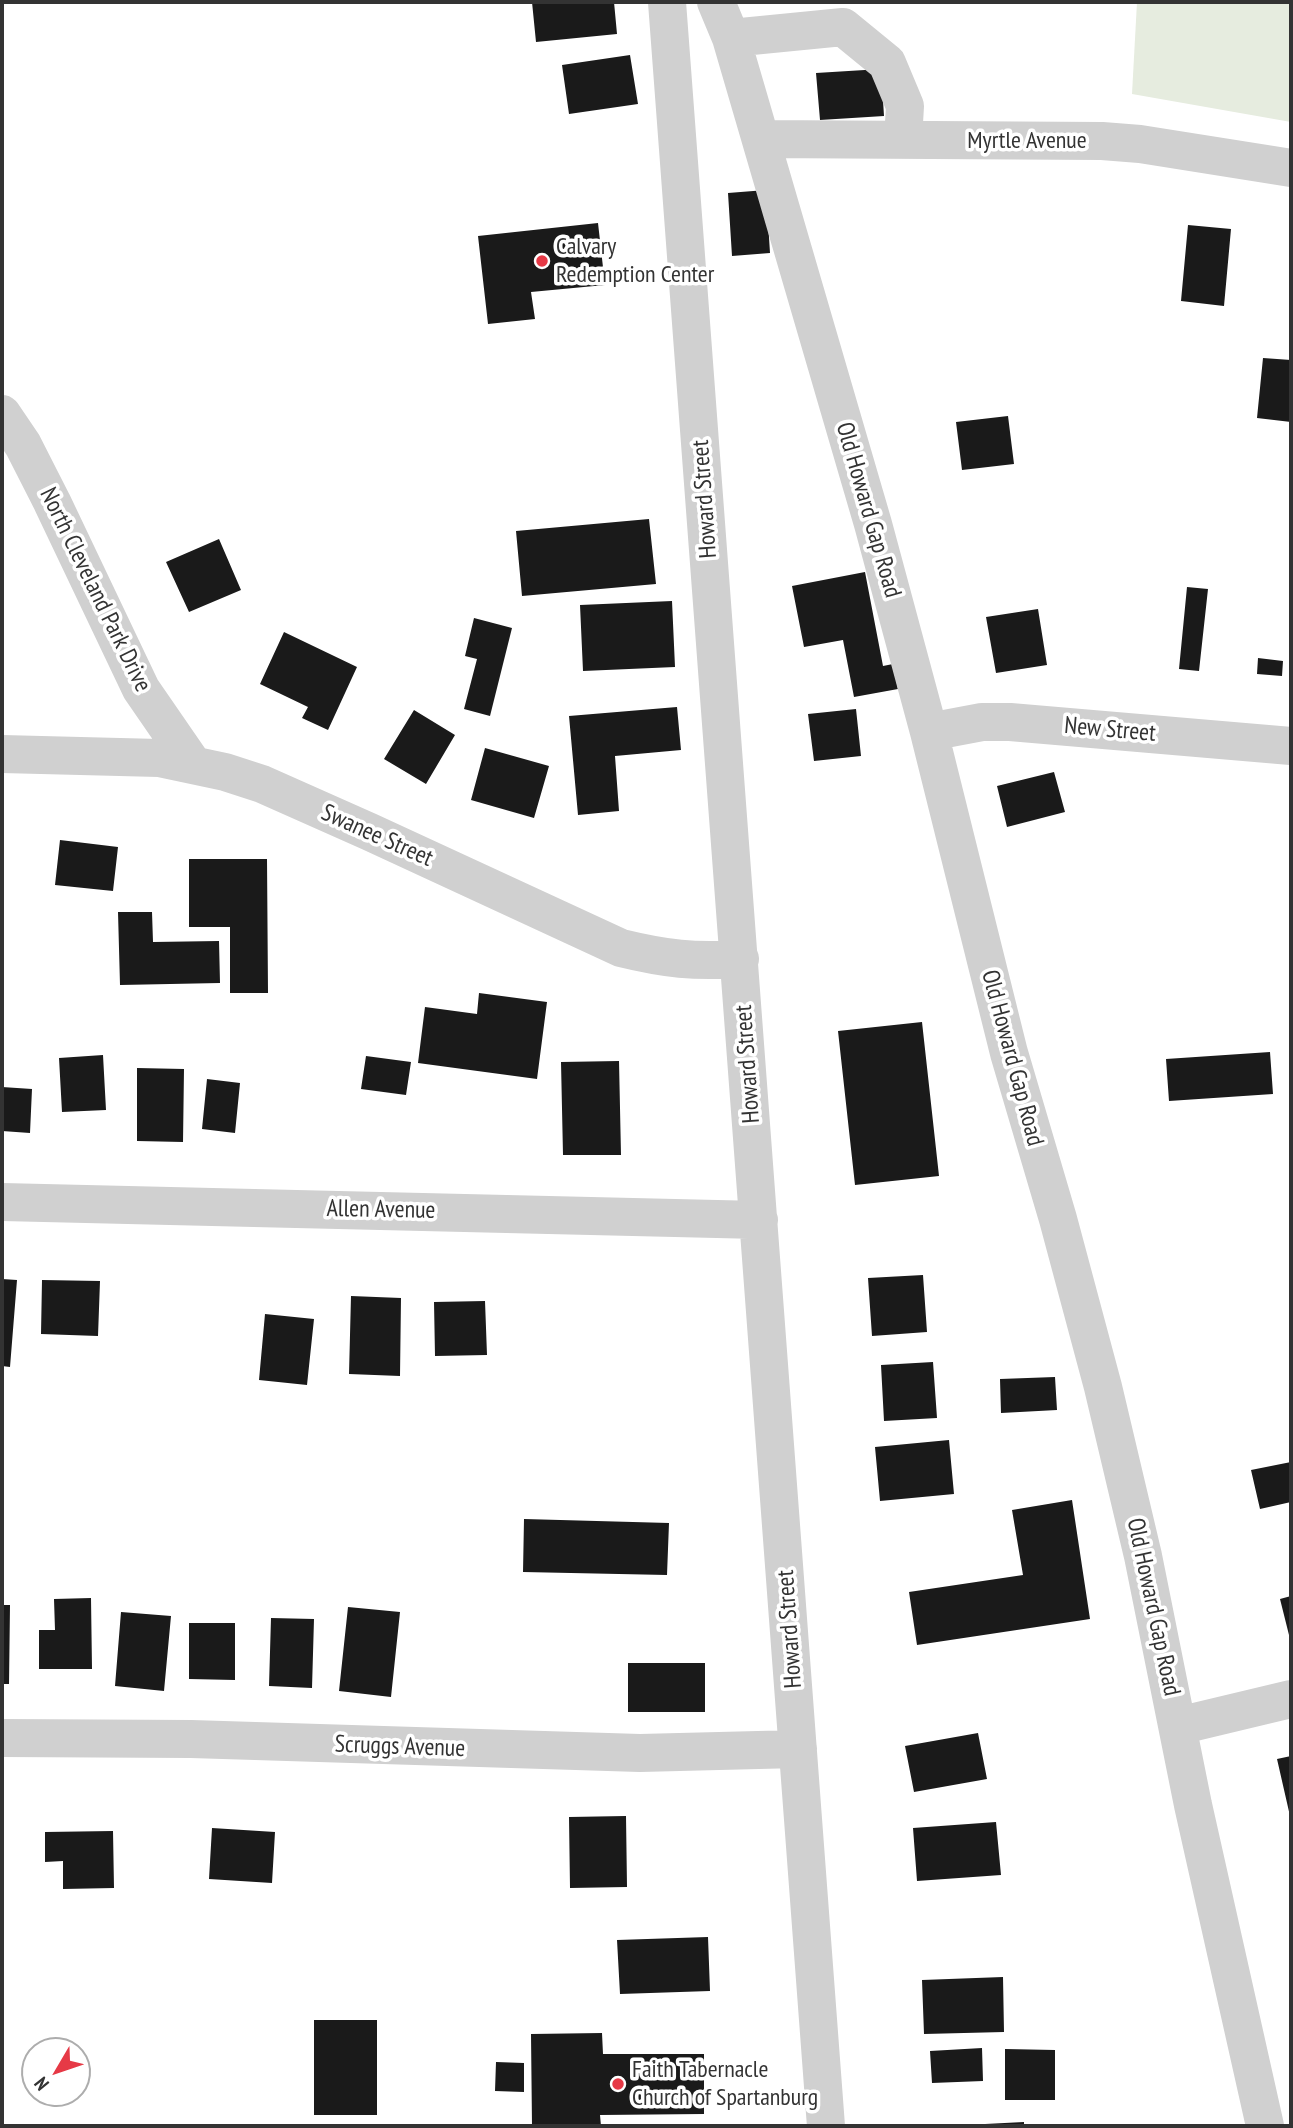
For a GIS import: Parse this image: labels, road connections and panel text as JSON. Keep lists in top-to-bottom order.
{
  "streets": {
    "street": [
      "Myrtle Avenue",
      "Howard Street",
      "Old Howard Gap Road",
      "North Cleveland Park Drive",
      "New Street",
      "Swanee Street",
      "Allen Avenue",
      "Scruggs Avenue"
    ]
  },
  "crossings": [
    ["Myrtle Avenue", "Old Howard Gap Road"],
    ["Howard Street", "Swanee Street"],
    ["Howard Street", "Allen Avenue"],
    ["Howard Street", "Scruggs Avenue"],
    ["Old Howard Gap Road", "New Street"],
    ["North Cleveland Park Drive", "Swanee Street"]
  ],
  "places": ["Calvary Redemption Center", "Faith Tabernacle Church of Spartanburg"],
  "north": "bottom left"
}
